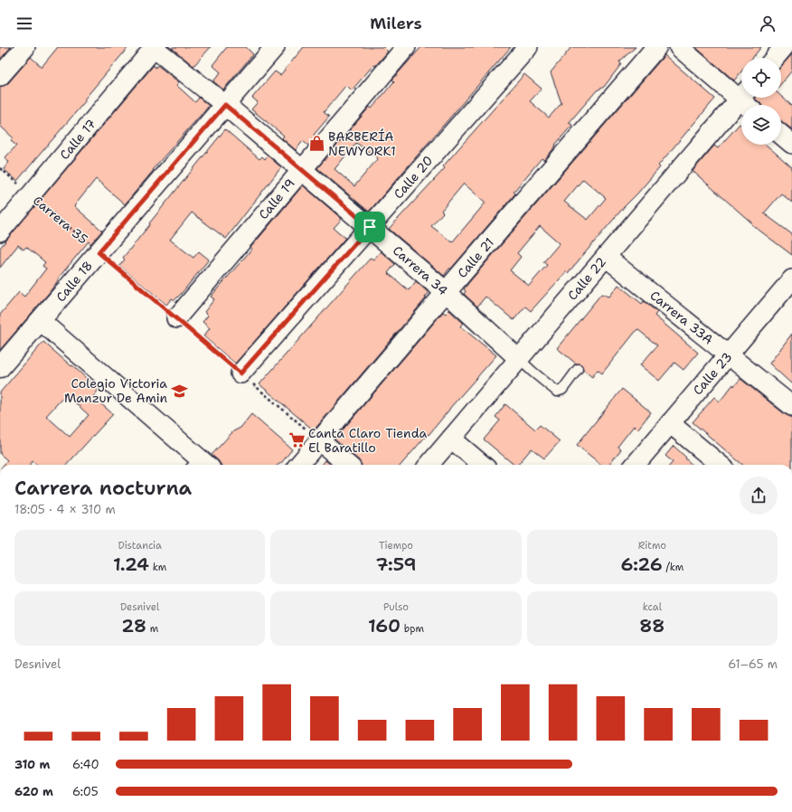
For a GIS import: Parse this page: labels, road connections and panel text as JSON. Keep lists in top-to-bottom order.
{
  "streets": {
    "street": [
      "Calle 17",
      "Calle 20",
      "Calle 19",
      "Calle 21",
      "Carrera 34",
      "Calle 22",
      "Calle 18",
      "Carrera 33A",
      "Calle 23"
    ],
    "path": ["Carrera 35"]
  },
  "crossings": [
    ["Calle 17", "Carrera 35"],
    ["Calle 17", "Carrera 34"],
    ["Calle 20", "Carrera 35"],
    ["Calle 20", "Carrera 34"],
    ["Calle 19", "Carrera 35"],
    ["Calle 19", "Carrera 34"],
    ["Carrera 35", "Calle 21"],
    ["Carrera 35", "Calle 18"],
    ["Calle 21", "Carrera 34"],
    ["Carrera 34", "Calle 22"],
    ["Carrera 34", "Calle 18"],
    ["Calle 22", "Carrera 33A"],
    ["Carrera 33A", "Calle 23"]
  ],
  "places": {
    "shop": ["BARBERÍA NEWYORK1"],
    "school or university": ["Colegio Victoria Manzur De Amin"],
    "supermarket": ["Canta Claro Tienda El Baratillo"]
  },
  "page": {
    "header": "Milers",
    "heading": ["Carrera nocturna", "18:05 · 4 × 310 m"],
    "stats": [
      ["Distancia", "1.24 km"],
      ["Tiempo", "7:59"],
      ["Ritmo", "6:26 /km"],
      ["Desnivel", "28 m"],
      ["Pulso", "160 bpm"],
      ["kcal", "88"]
    ],
    "chart": ["Desnivel", "61–65 m"],
    "list": [
      {
        "name": "310 m",
        "note": "6:40"
      },
      {
        "name": "620 m",
        "note": "6:05"
      }
    ]
  }
}
